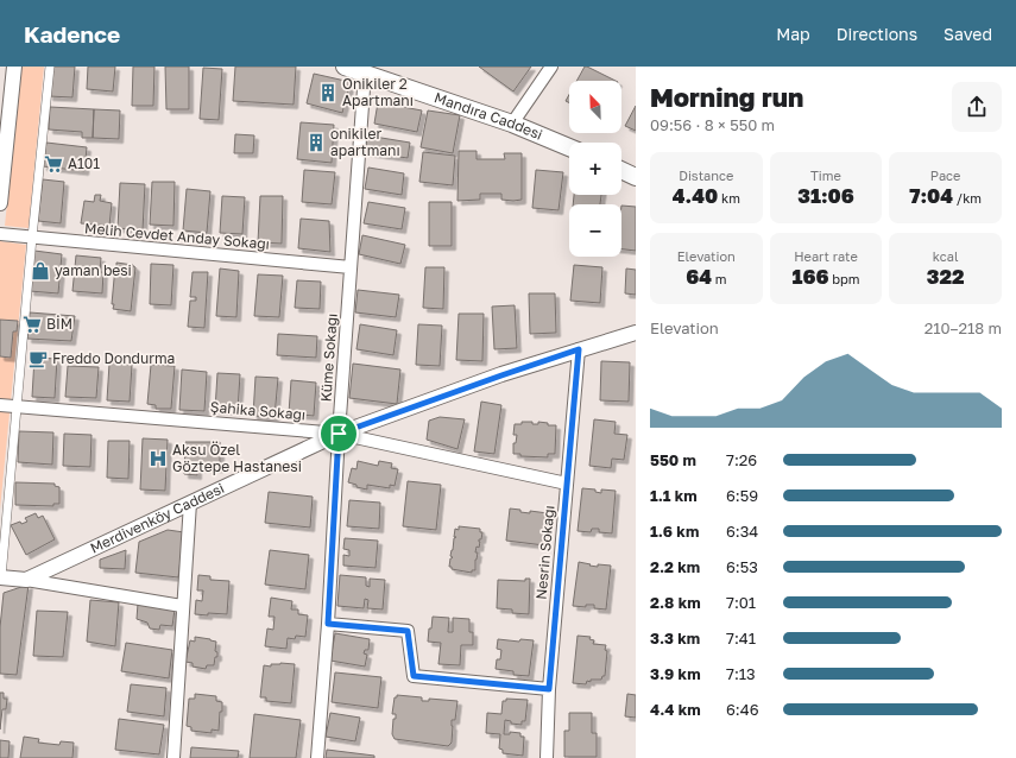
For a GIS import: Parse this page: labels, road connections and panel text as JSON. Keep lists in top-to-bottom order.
{
  "streets": {
    "main road": ["Mandıra Caddesi"],
    "street": [
      "Melih Cevdet Anday Sokağı",
      "Küme Sokağı",
      "Şahika Sokağı",
      "Merdivenköy Caddesi",
      "Nesrin Sokağı"
    ]
  },
  "crossings": [
    ["Mandıra Caddesi", "Küme Sokağı"],
    ["Melih Cevdet Anday Sokağı", "Küme Sokağı"],
    ["Küme Sokağı", "Şahika Sokağı"],
    ["Küme Sokağı", "Merdivenköy Caddesi"],
    ["Şahika Sokağı", "Merdivenköy Caddesi"],
    ["Şahika Sokağı", "Nesrin Sokağı"],
    ["Merdivenköy Caddesi", "Nesrin Sokağı"]
  ],
  "places": {
    "building": ["Onikiler 2 Apartmanı", "onikiler apartmanı"],
    "supermarket": ["A101", "BİM"],
    "shop": ["yaman besi"],
    "cafe": ["Freddo Dondurma"],
    "hospital": ["Aksu Özel Göztepe Hastanesi"]
  },
  "north": "top left",
  "page": {
    "header": "Kadence",
    "nav": ["Map", "Directions", "Saved"],
    "heading": ["Morning run", "09:56 · 8 × 550 m"],
    "map_buttons": ["+", "−"],
    "stats": [
      ["Distance", "4.40 km"],
      ["Time", "31:06"],
      ["Pace", "7:04 /km"],
      ["Elevation", "64 m"],
      ["Heart rate", "166 bpm"],
      ["kcal", "322"]
    ],
    "chart": ["Elevation", "210–218 m"],
    "list": [
      {
        "name": "550 m",
        "note": "7:26"
      },
      {
        "name": "1.1 km",
        "note": "6:59"
      },
      {
        "name": "1.6 km",
        "note": "6:34"
      },
      {
        "name": "2.2 km",
        "note": "6:53"
      },
      {
        "name": "2.8 km",
        "note": "7:01"
      },
      {
        "name": "3.3 km",
        "note": "7:41"
      },
      {
        "name": "3.9 km",
        "note": "7:13"
      },
      {
        "name": "4.4 km",
        "note": "6:46"
      }
    ]
  }
}
